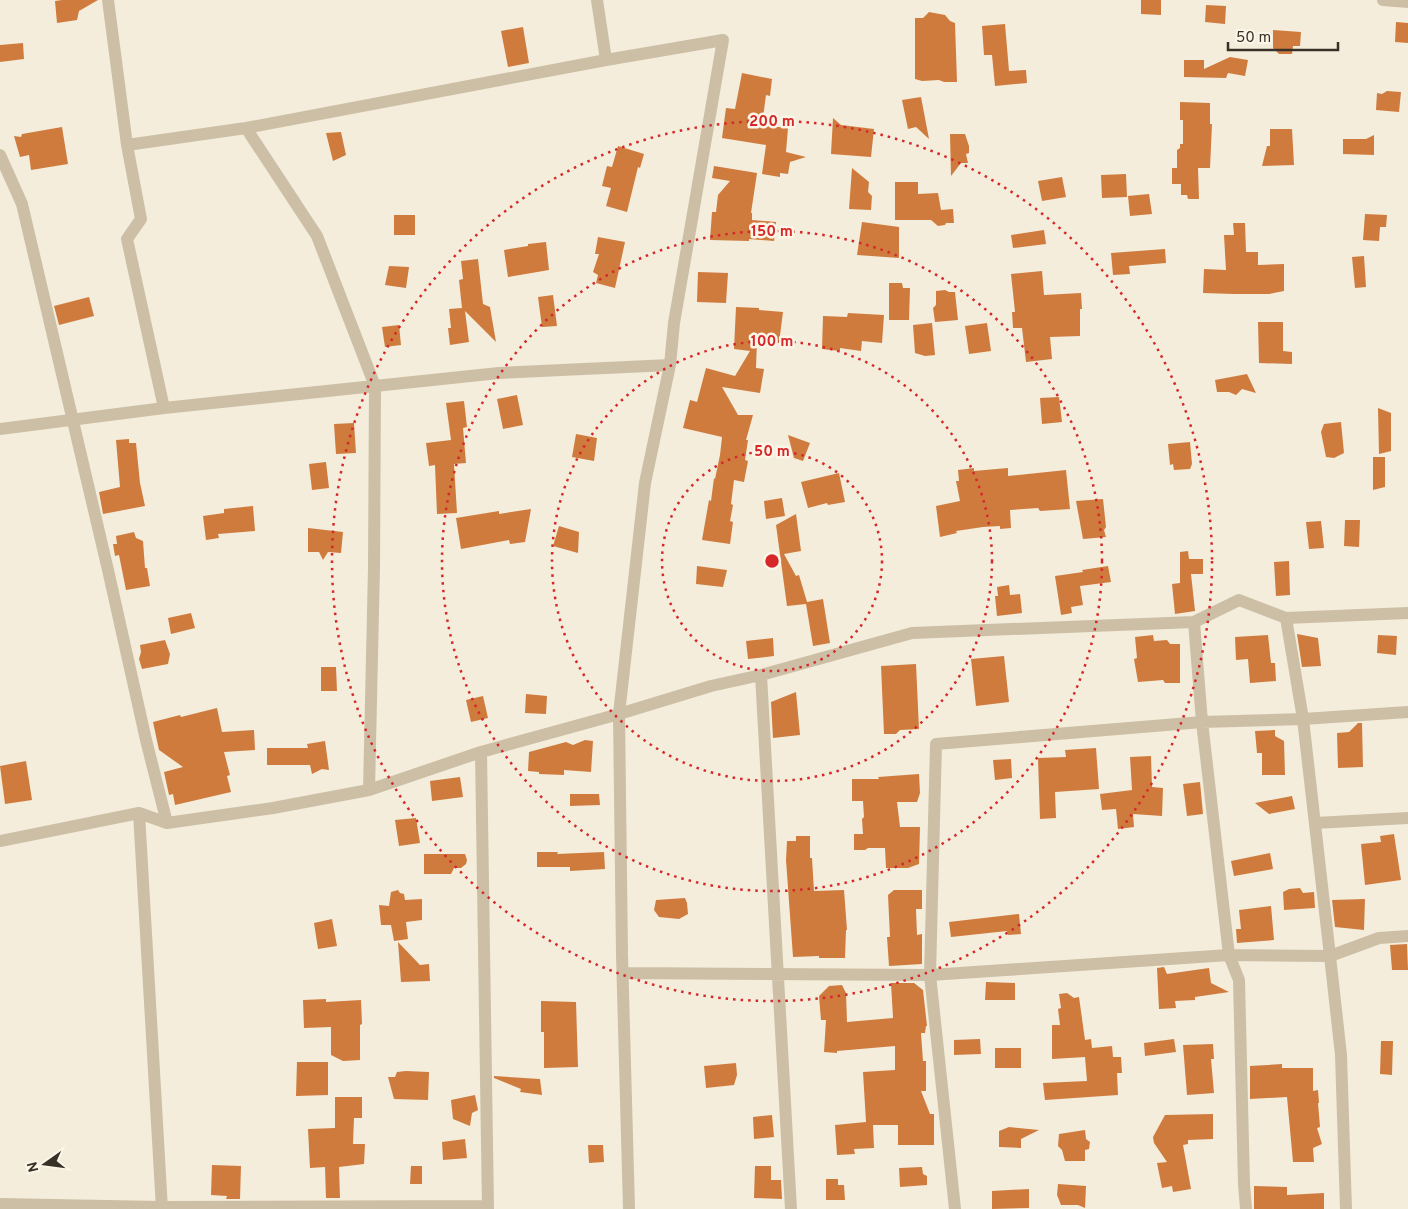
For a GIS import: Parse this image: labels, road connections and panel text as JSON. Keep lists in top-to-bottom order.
{
  "scale_bar": "50 m",
  "north": "left",
  "rings": [
    "200 m",
    "150 m",
    "100 m",
    "50 m"
  ]
}
